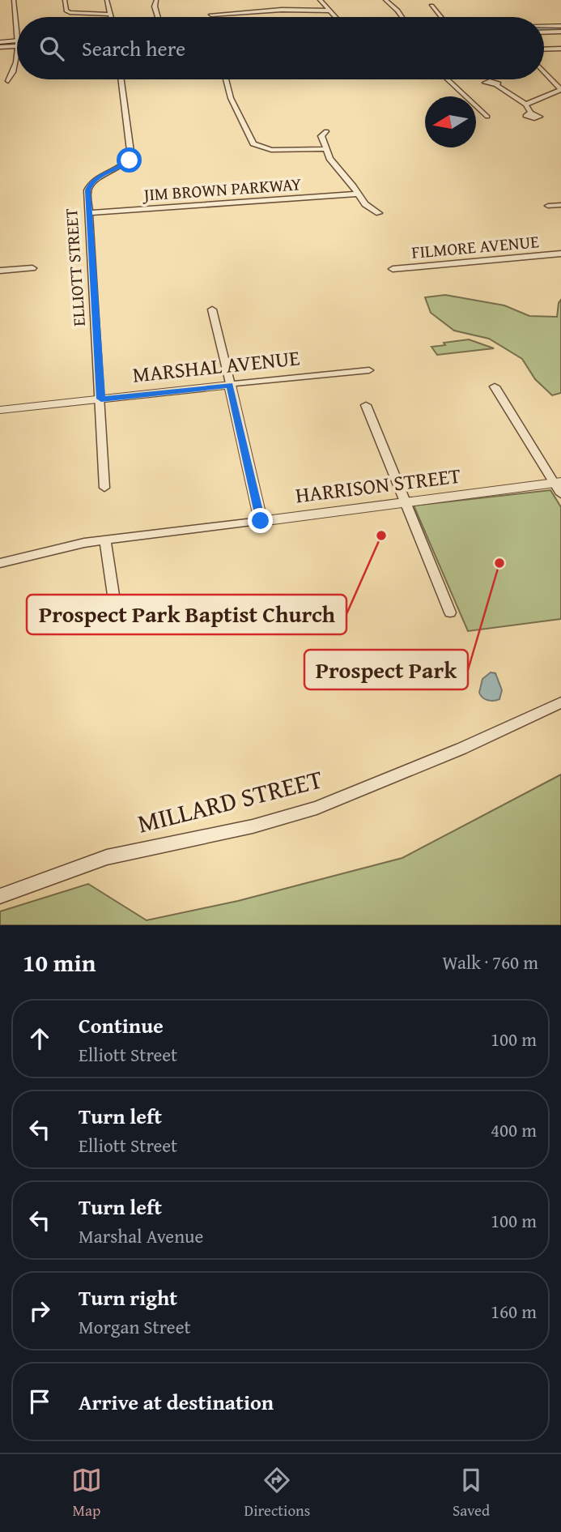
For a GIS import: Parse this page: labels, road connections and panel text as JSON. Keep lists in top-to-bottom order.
{
  "streets": {
    "street": [
      "JIM BROWN PARKWAY",
      "FILMORE AVENUE",
      "ELLIOTT STREET",
      "MARSHAL AVENUE",
      "HARRISON STREET",
      "MILLARD STREET"
    ]
  },
  "crossings": [
    ["JIM BROWN PARKWAY", "ELLIOTT STREET"],
    ["ELLIOTT STREET", "MARSHAL AVENUE"]
  ],
  "places": ["Prospect Park Baptist Church", "Prospect Park"],
  "north": "left",
  "page": {
    "search": "Search here",
    "heading": ["10 min", "Walk · 760 m"],
    "list": [
      ["Continue", "Elliott Street", "100 m"],
      ["Turn left", "Elliott Street", "400 m"],
      ["Turn left", "Marshal Avenue", "100 m"],
      ["Turn right", "Morgan Street", "160 m"],
      "Arrive at destination"
    ],
    "nav": ["Map", "Directions", "Saved"]
  }
}
